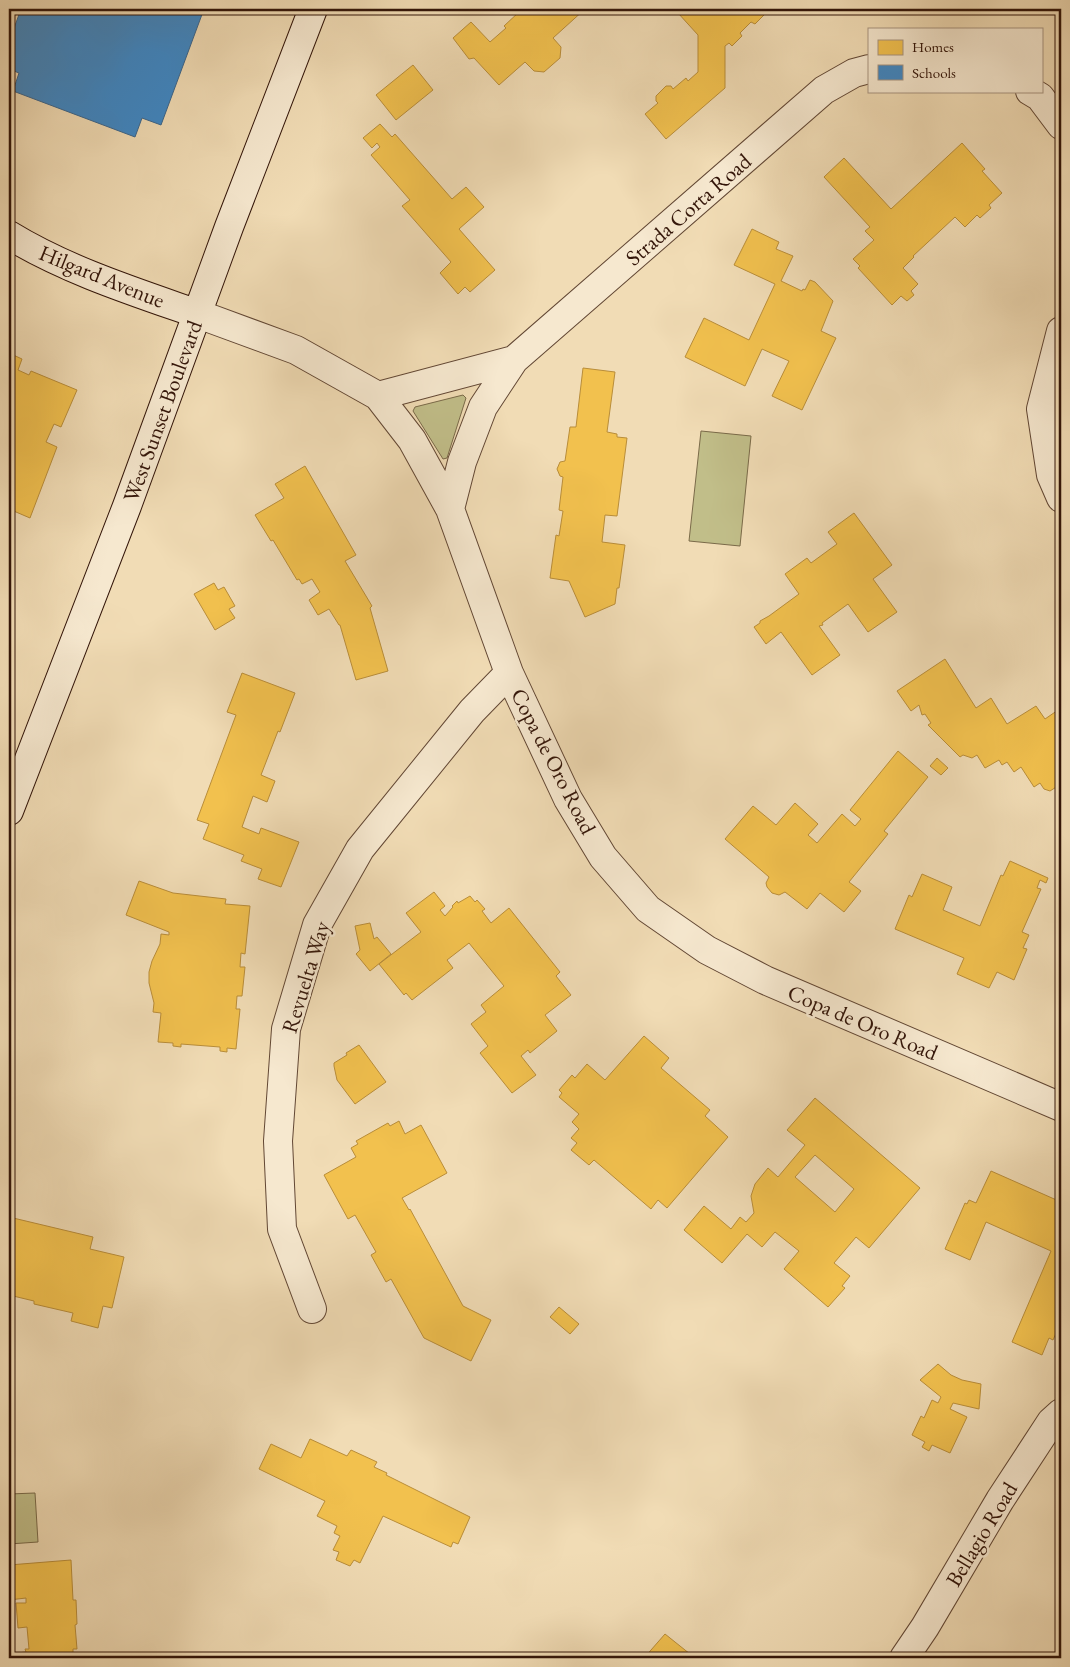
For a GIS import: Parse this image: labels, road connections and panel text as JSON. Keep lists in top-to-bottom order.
{
  "streets": {
    "street": [
      "Strada Corta Road",
      "Hilgard Avenue",
      "West Sunset Boulevard",
      "Copa de Oro Road",
      "Revuelta Way",
      "Bellagio Road"
    ]
  },
  "crossings": [
    ["Strada Corta Road", "Copa de Oro Road"],
    ["Hilgard Avenue", "West Sunset Boulevard"],
    ["Hilgard Avenue", "Copa de Oro Road"],
    ["West Sunset Boulevard", "Copa de Oro Road"],
    ["Copa de Oro Road", "Revuelta Way"]
  ],
  "legend": ["Homes", "Schools"]
}
